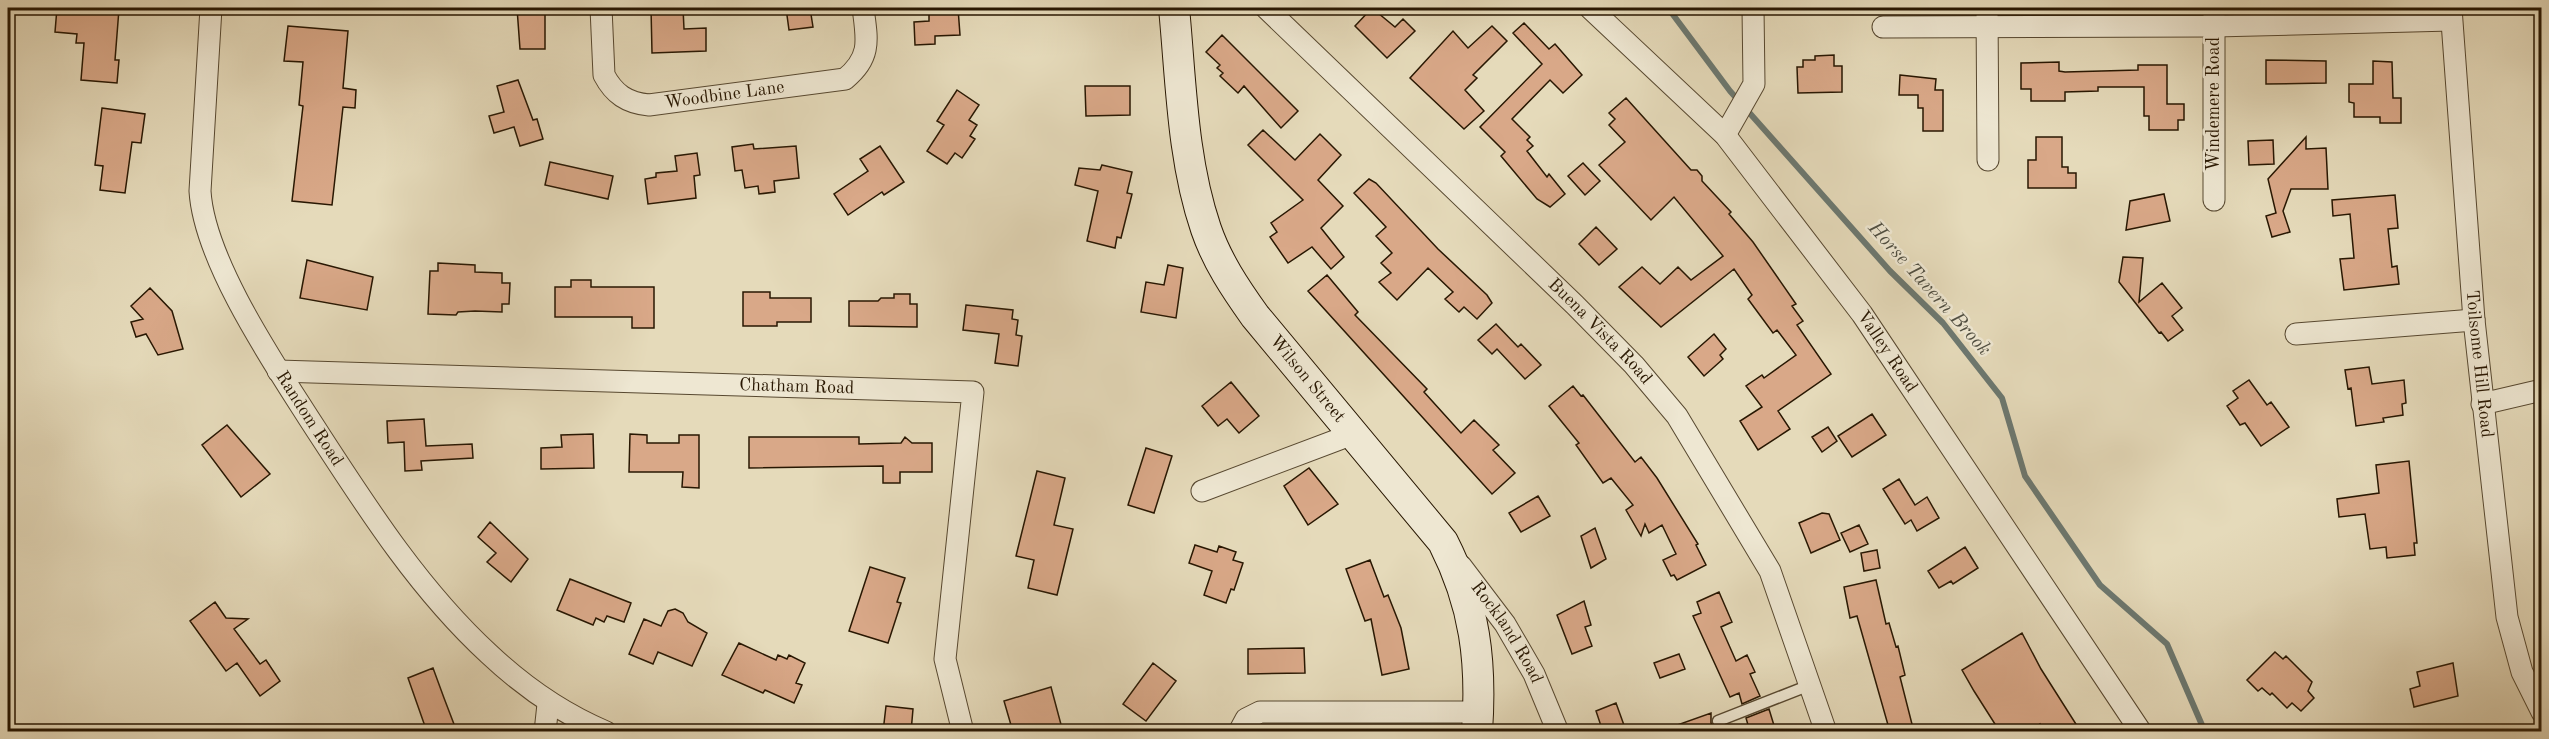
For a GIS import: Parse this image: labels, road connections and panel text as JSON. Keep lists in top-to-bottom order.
{
  "streets": {
    "main road": ["Wilson Street"],
    "street": [
      "Woodbine Lane",
      "Windemere Road",
      "Buena Vista Road",
      "Valley Road",
      "Toilsome Hill Road",
      "Chatham Road",
      "Random Road",
      "Rockland Road"
    ]
  },
  "crossings": [
    ["Wilson Street", "Rockland Road"],
    ["Chatham Road", "Random Road"]
  ],
  "water": ["Horse Tavern Brook"]
}
